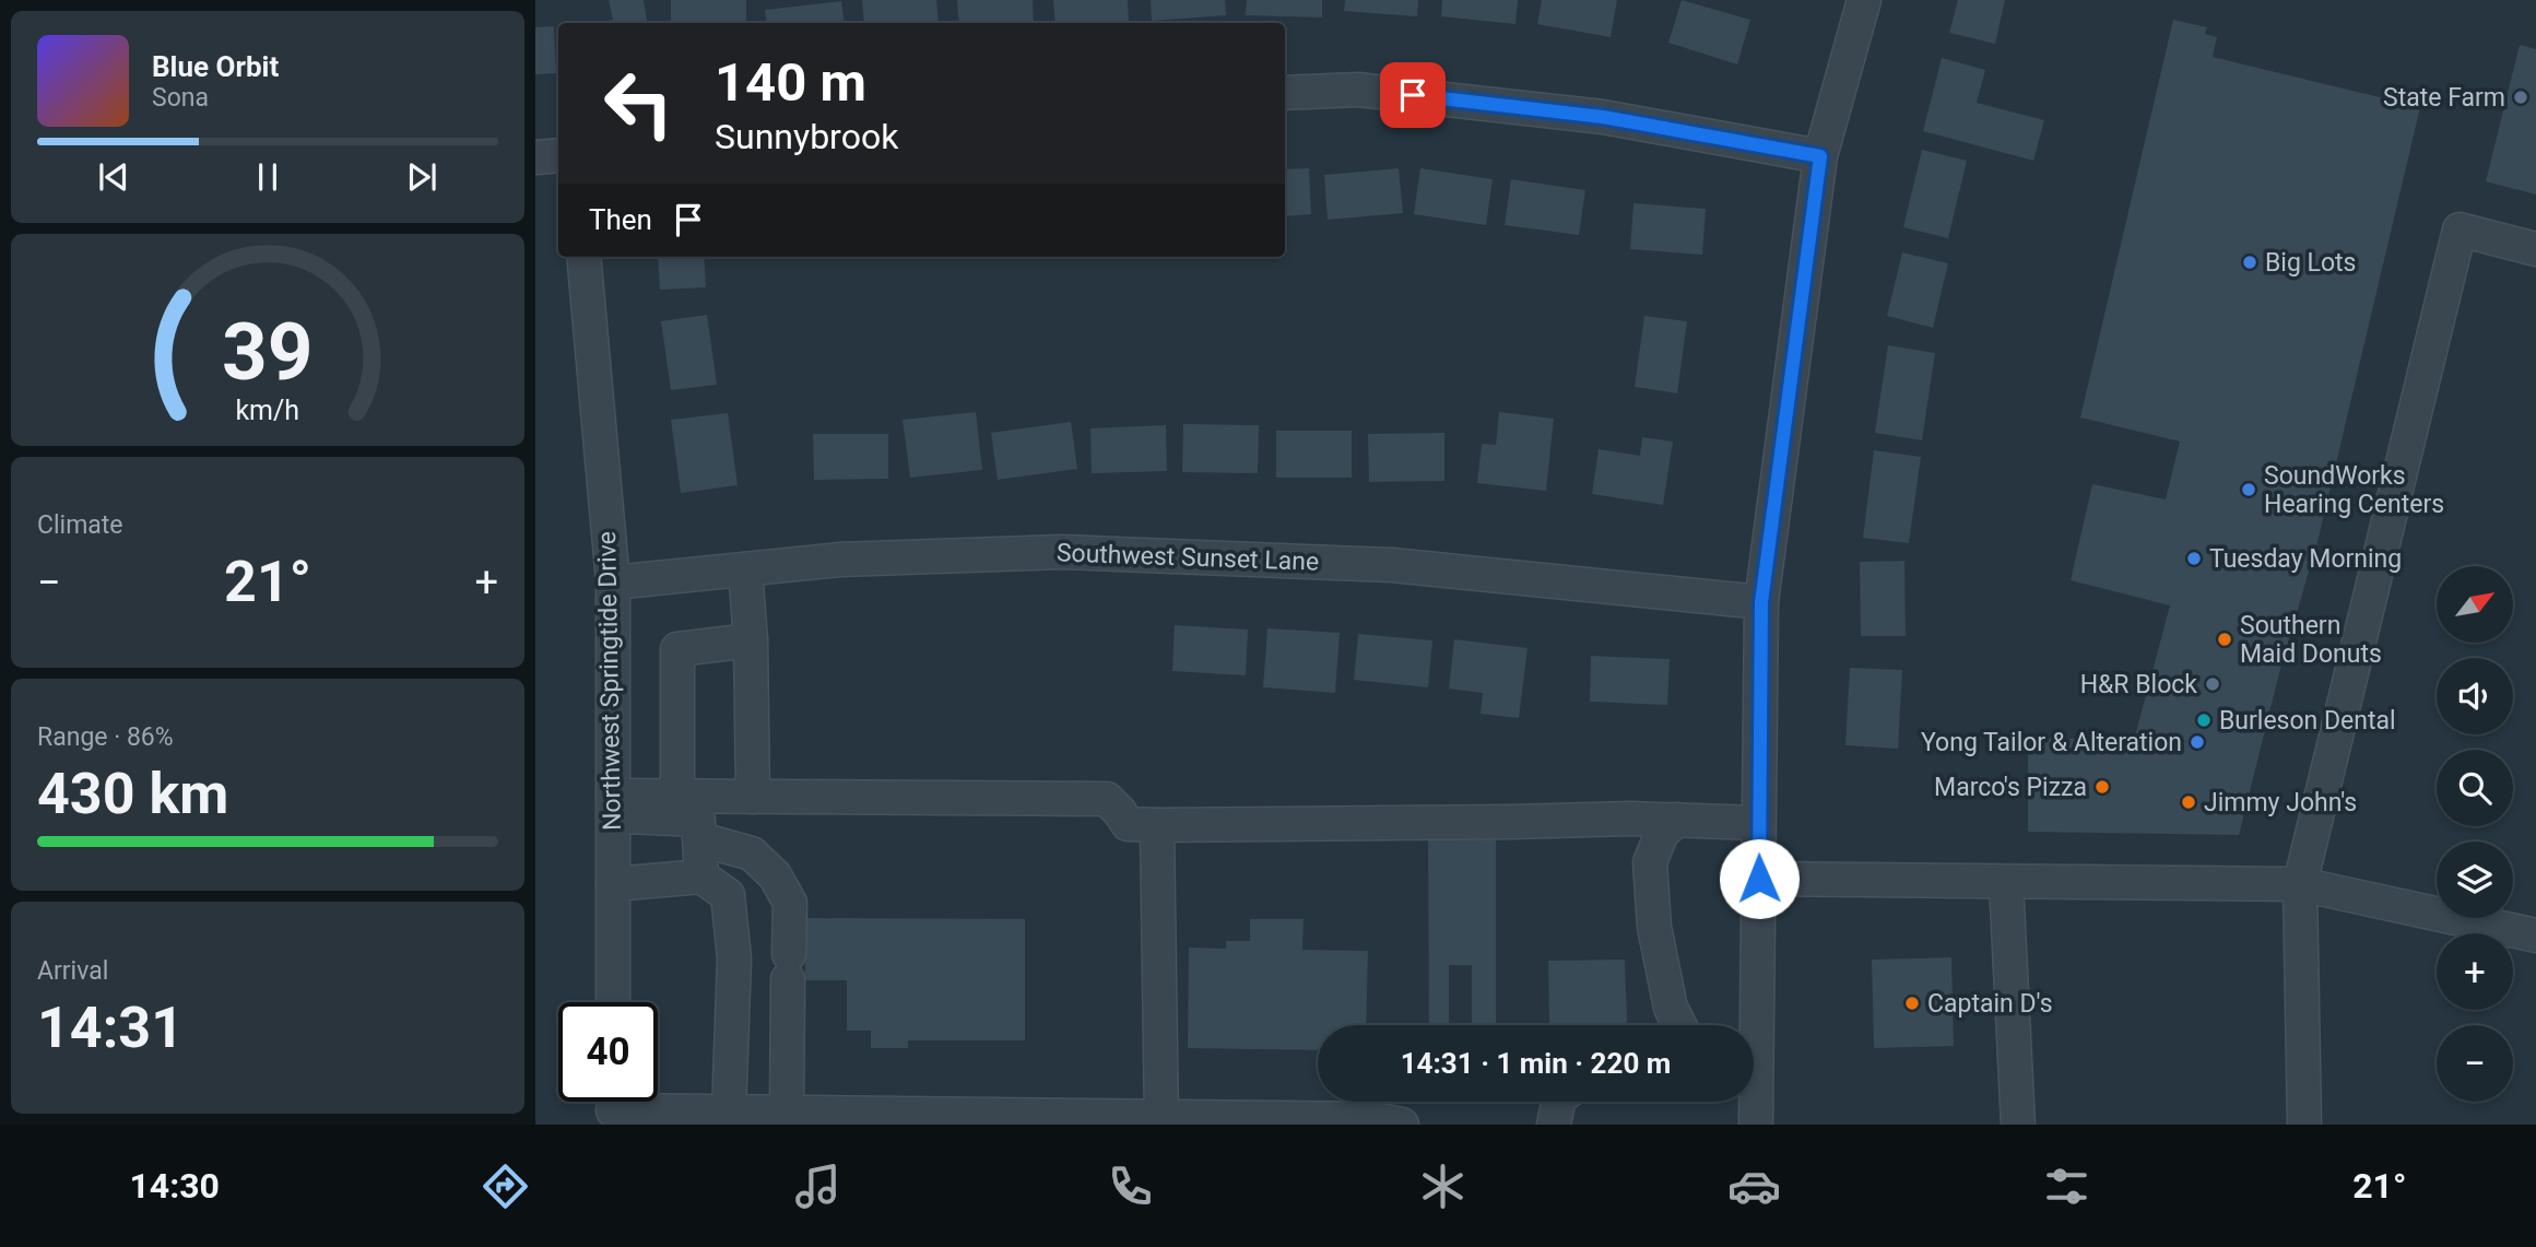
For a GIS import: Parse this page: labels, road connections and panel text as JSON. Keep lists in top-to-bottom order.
{
  "streets": {
    "street": ["Southwest Sunset Lane", "Northwest Springtide Drive"]
  },
  "crossings": [
    ["Southwest Sunset Lane", "Northwest Springtide Drive"]
  ],
  "places": [
    "State Farm",
    "Big Lots",
    "SoundWorks Hearing Centers",
    "Tuesday Morning",
    "Southern Maid Donuts",
    "H&R Block",
    "Burleson Dental",
    "Yong Tailor & Alteration",
    "Marco's Pizza",
    "Jimmy John's",
    "Captain D's"
  ],
  "north": "top right",
  "page": {
    "turn": ["140 m", "Sunnybrook"],
    "song": ["Blue Orbit", "Sona"],
    "then": "Then",
    "tile": [
      "Climate",
      ["Range · 86%", "430 km"],
      ["Arrival", "14:31"]
    ],
    "heat": ["−", "21°", "+"],
    "map_buttons": ["+", "−"],
    "limit": "40",
    "trip": "14:31 · 1 min · 220 m",
    "tabs": ["14:30", "21°"],
    "gauge": ["39", "km/h"]
  }
}
